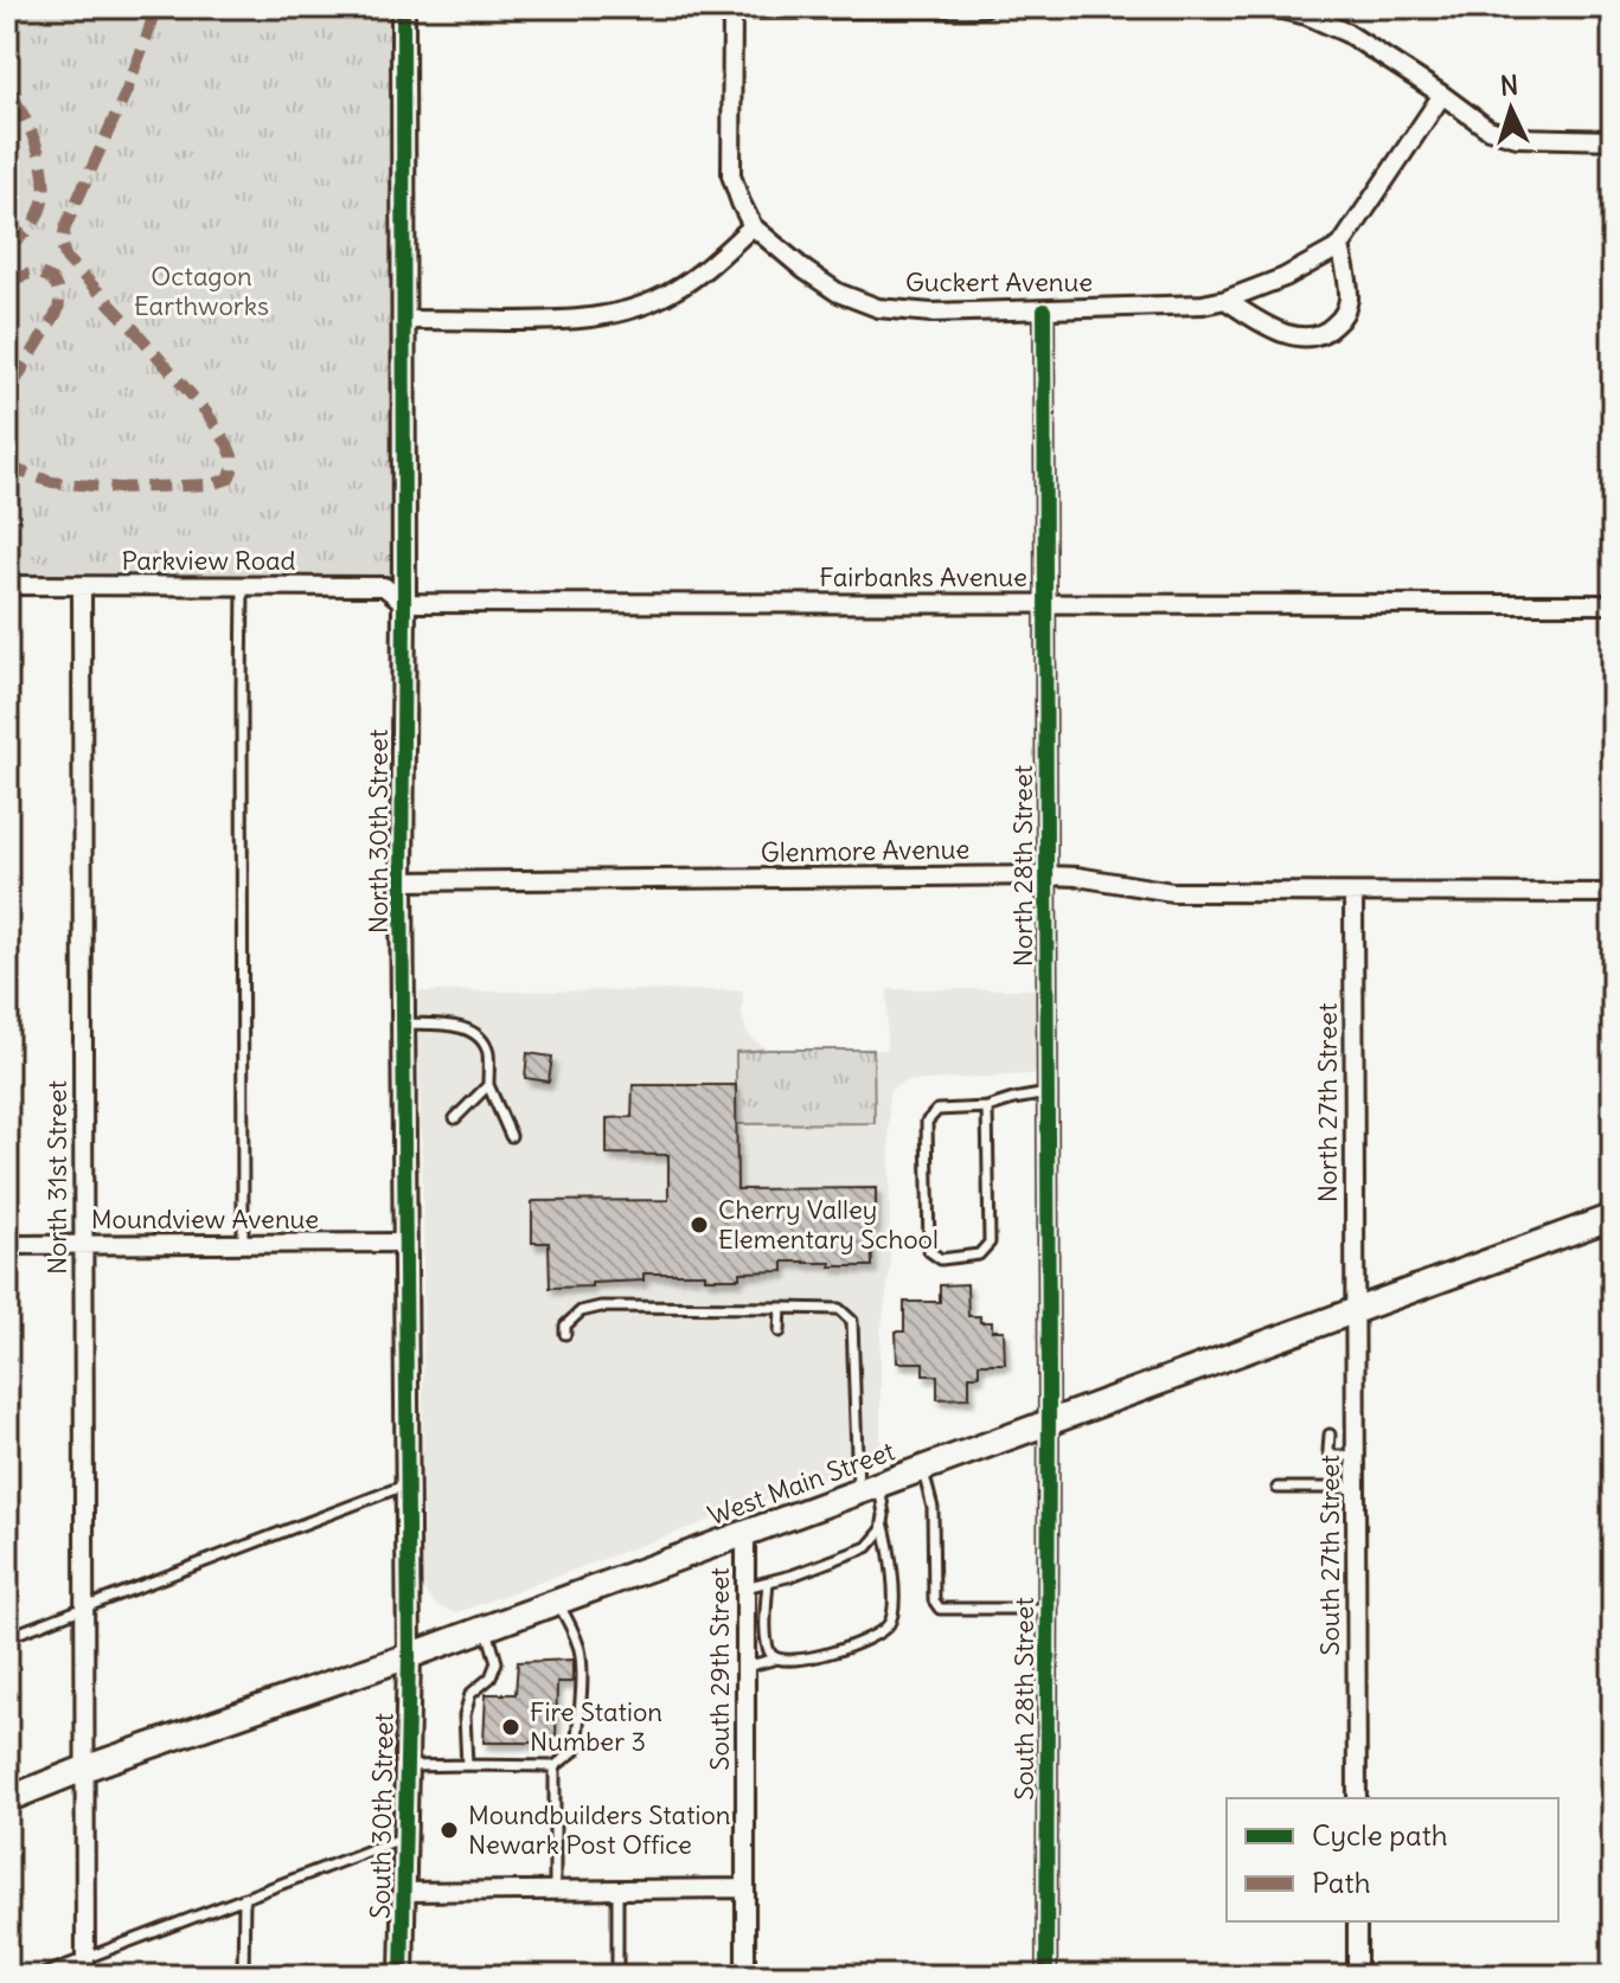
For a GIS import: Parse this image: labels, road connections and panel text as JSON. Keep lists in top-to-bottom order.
{
  "streets": {
    "main road": ["West Main Street"],
    "street": [
      "Guckert Avenue",
      "Parkview Road",
      "Fairbanks Avenue",
      "North 30th Street",
      "Glenmore Avenue",
      "North 28th Street",
      "North 27th Street",
      "North 31st Street",
      "Moundview Avenue",
      "South 27th Street",
      "South 29th Street",
      "South 28th Street",
      "South 30th Street"
    ]
  },
  "crossings": [
    ["Guckert Avenue", "North 28th Street"],
    ["Parkview Road", "Fairbanks Avenue"],
    ["Parkview Road", "North 30th Street"],
    ["Parkview Road", "North 31st Street"],
    ["Fairbanks Avenue", "North 30th Street"],
    ["Fairbanks Avenue", "North 28th Street"],
    ["North 30th Street", "Glenmore Avenue"],
    ["North 30th Street", "Moundview Avenue"],
    ["North 30th Street", "West Main Street"],
    ["North 30th Street", "South 30th Street"],
    ["Glenmore Avenue", "North 28th Street"],
    ["Glenmore Avenue", "North 27th Street"],
    ["North 28th Street", "West Main Street"],
    ["North 28th Street", "South 28th Street"],
    ["North 27th Street", "West Main Street"],
    ["North 27th Street", "South 27th Street"],
    ["North 31st Street", "Moundview Avenue"],
    ["North 31st Street", "West Main Street"],
    ["West Main Street", "South 27th Street"],
    ["West Main Street", "South 29th Street"],
    ["West Main Street", "South 28th Street"],
    ["West Main Street", "South 30th Street"]
  ],
  "parks": ["Octagon Earthworks"],
  "places": ["Cherry Valley Elementary School", "Fire Station Number 3", "Moundbuilders Station Newark Post Office"],
  "legend": ["Cycle path", "Path"],
  "north": "top"
}
